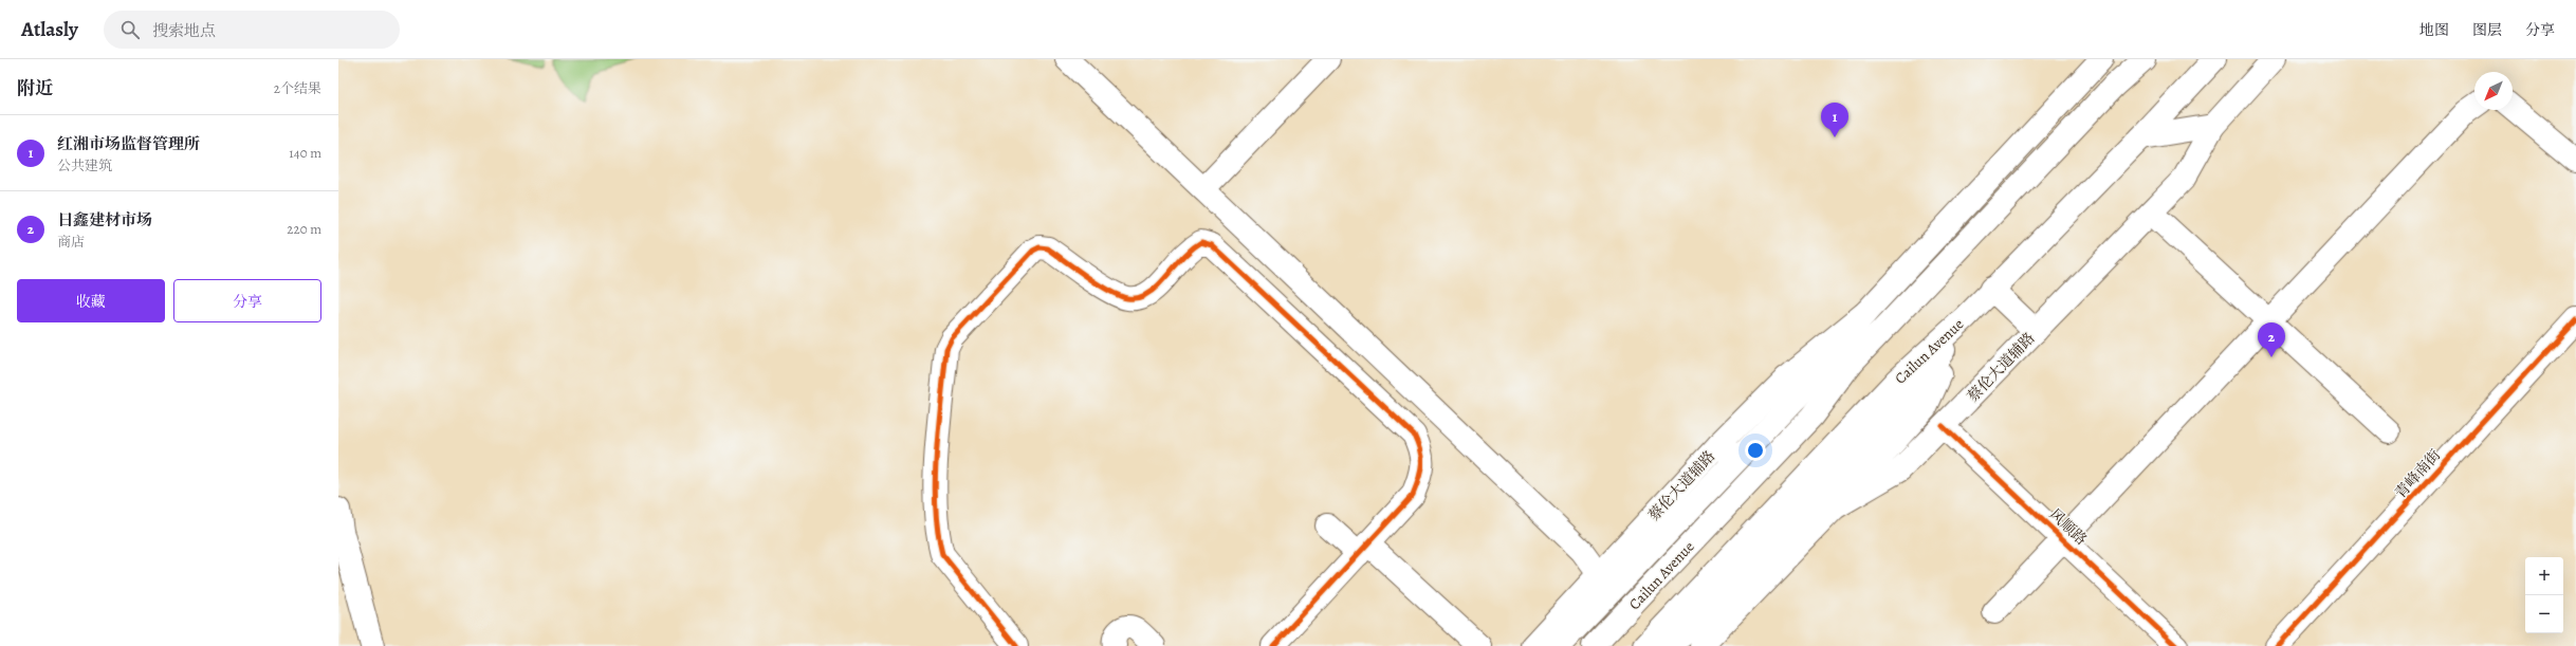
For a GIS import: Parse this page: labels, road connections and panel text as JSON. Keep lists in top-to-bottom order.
{
  "streets": {
    "main road": [
      "Cailun Avenue",
      "蔡伦大道辅路",
      "青峰南街",
      "风顺路"
    ]
  },
  "crossings": [
    ["蔡伦大道辅路", "风顺路"]
  ],
  "north": "bottom left",
  "page": {
    "header": "Atlasly",
    "search": "搜索地点",
    "nav": ["地图", "图层", "分享"],
    "heading": ["附近", "2个结果"],
    "pins": ["1", "2"],
    "list": [
      {
        "mark": "1",
        "name": "红湘市场监督管理所",
        "note": "公共建筑",
        "value": "140 m"
      },
      {
        "mark": "2",
        "name": "日鑫建材市场",
        "note": "商店",
        "value": "220 m"
      }
    ],
    "buttons": ["收藏", "分享"],
    "map_buttons": ["+", "−"]
  }
}
